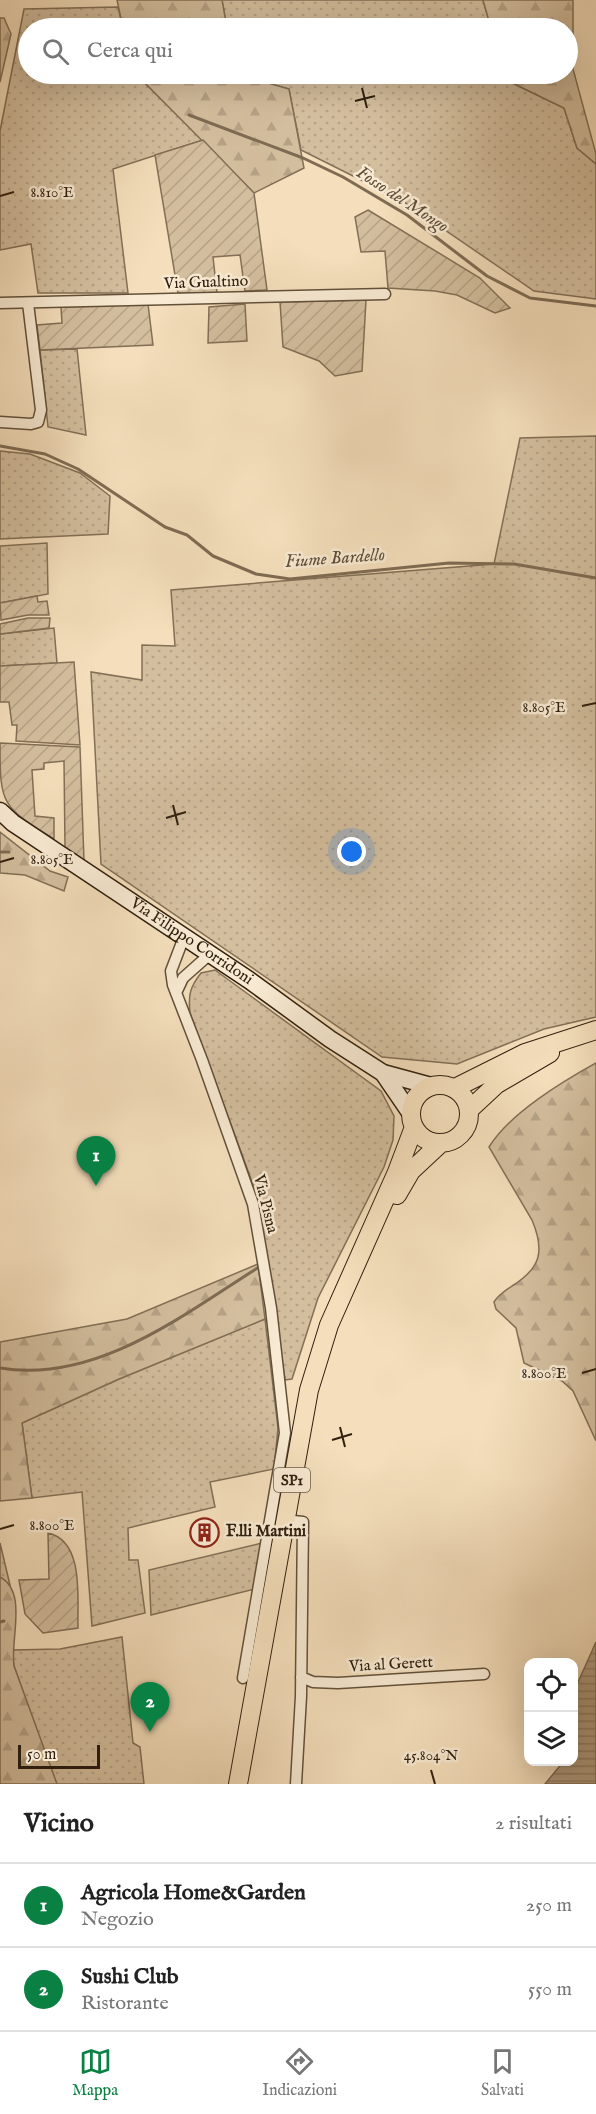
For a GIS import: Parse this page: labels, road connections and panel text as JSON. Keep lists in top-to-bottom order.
{
  "streets": {
    "main road": ["SP1"],
    "street": [
      "Via Gualtino",
      "Via Filippo Corridoni",
      "Via Pisna",
      "Via al Gerett"
    ]
  },
  "crossings": [
    ["Via Filippo Corridoni", "Via Pisna"],
    ["Via Filippo Corridoni", "SP1"]
  ],
  "water": ["Fosso del Mongo", "Fiume Bardello"],
  "places": {
    "building": ["F.lli Martini"]
  },
  "scale_bar": "50 m",
  "page": {
    "search": "Cerca qui",
    "pins": ["1", "2"],
    "scale": "50 m",
    "heading": ["Vicino", "2 risultati"],
    "list": [
      {
        "mark": "1",
        "name": "Agricola Home&Garden",
        "note": "Negozio",
        "value": "250 m"
      },
      {
        "mark": "2",
        "name": "Sushi Club",
        "note": "Ristorante",
        "value": "550 m"
      }
    ],
    "nav": ["Mappa", "Indicazioni", "Salvati"]
  },
  "coordinates": [
    "8.810°E",
    "8.805°E",
    "8.800°E",
    "45.804°N"
  ]
}
